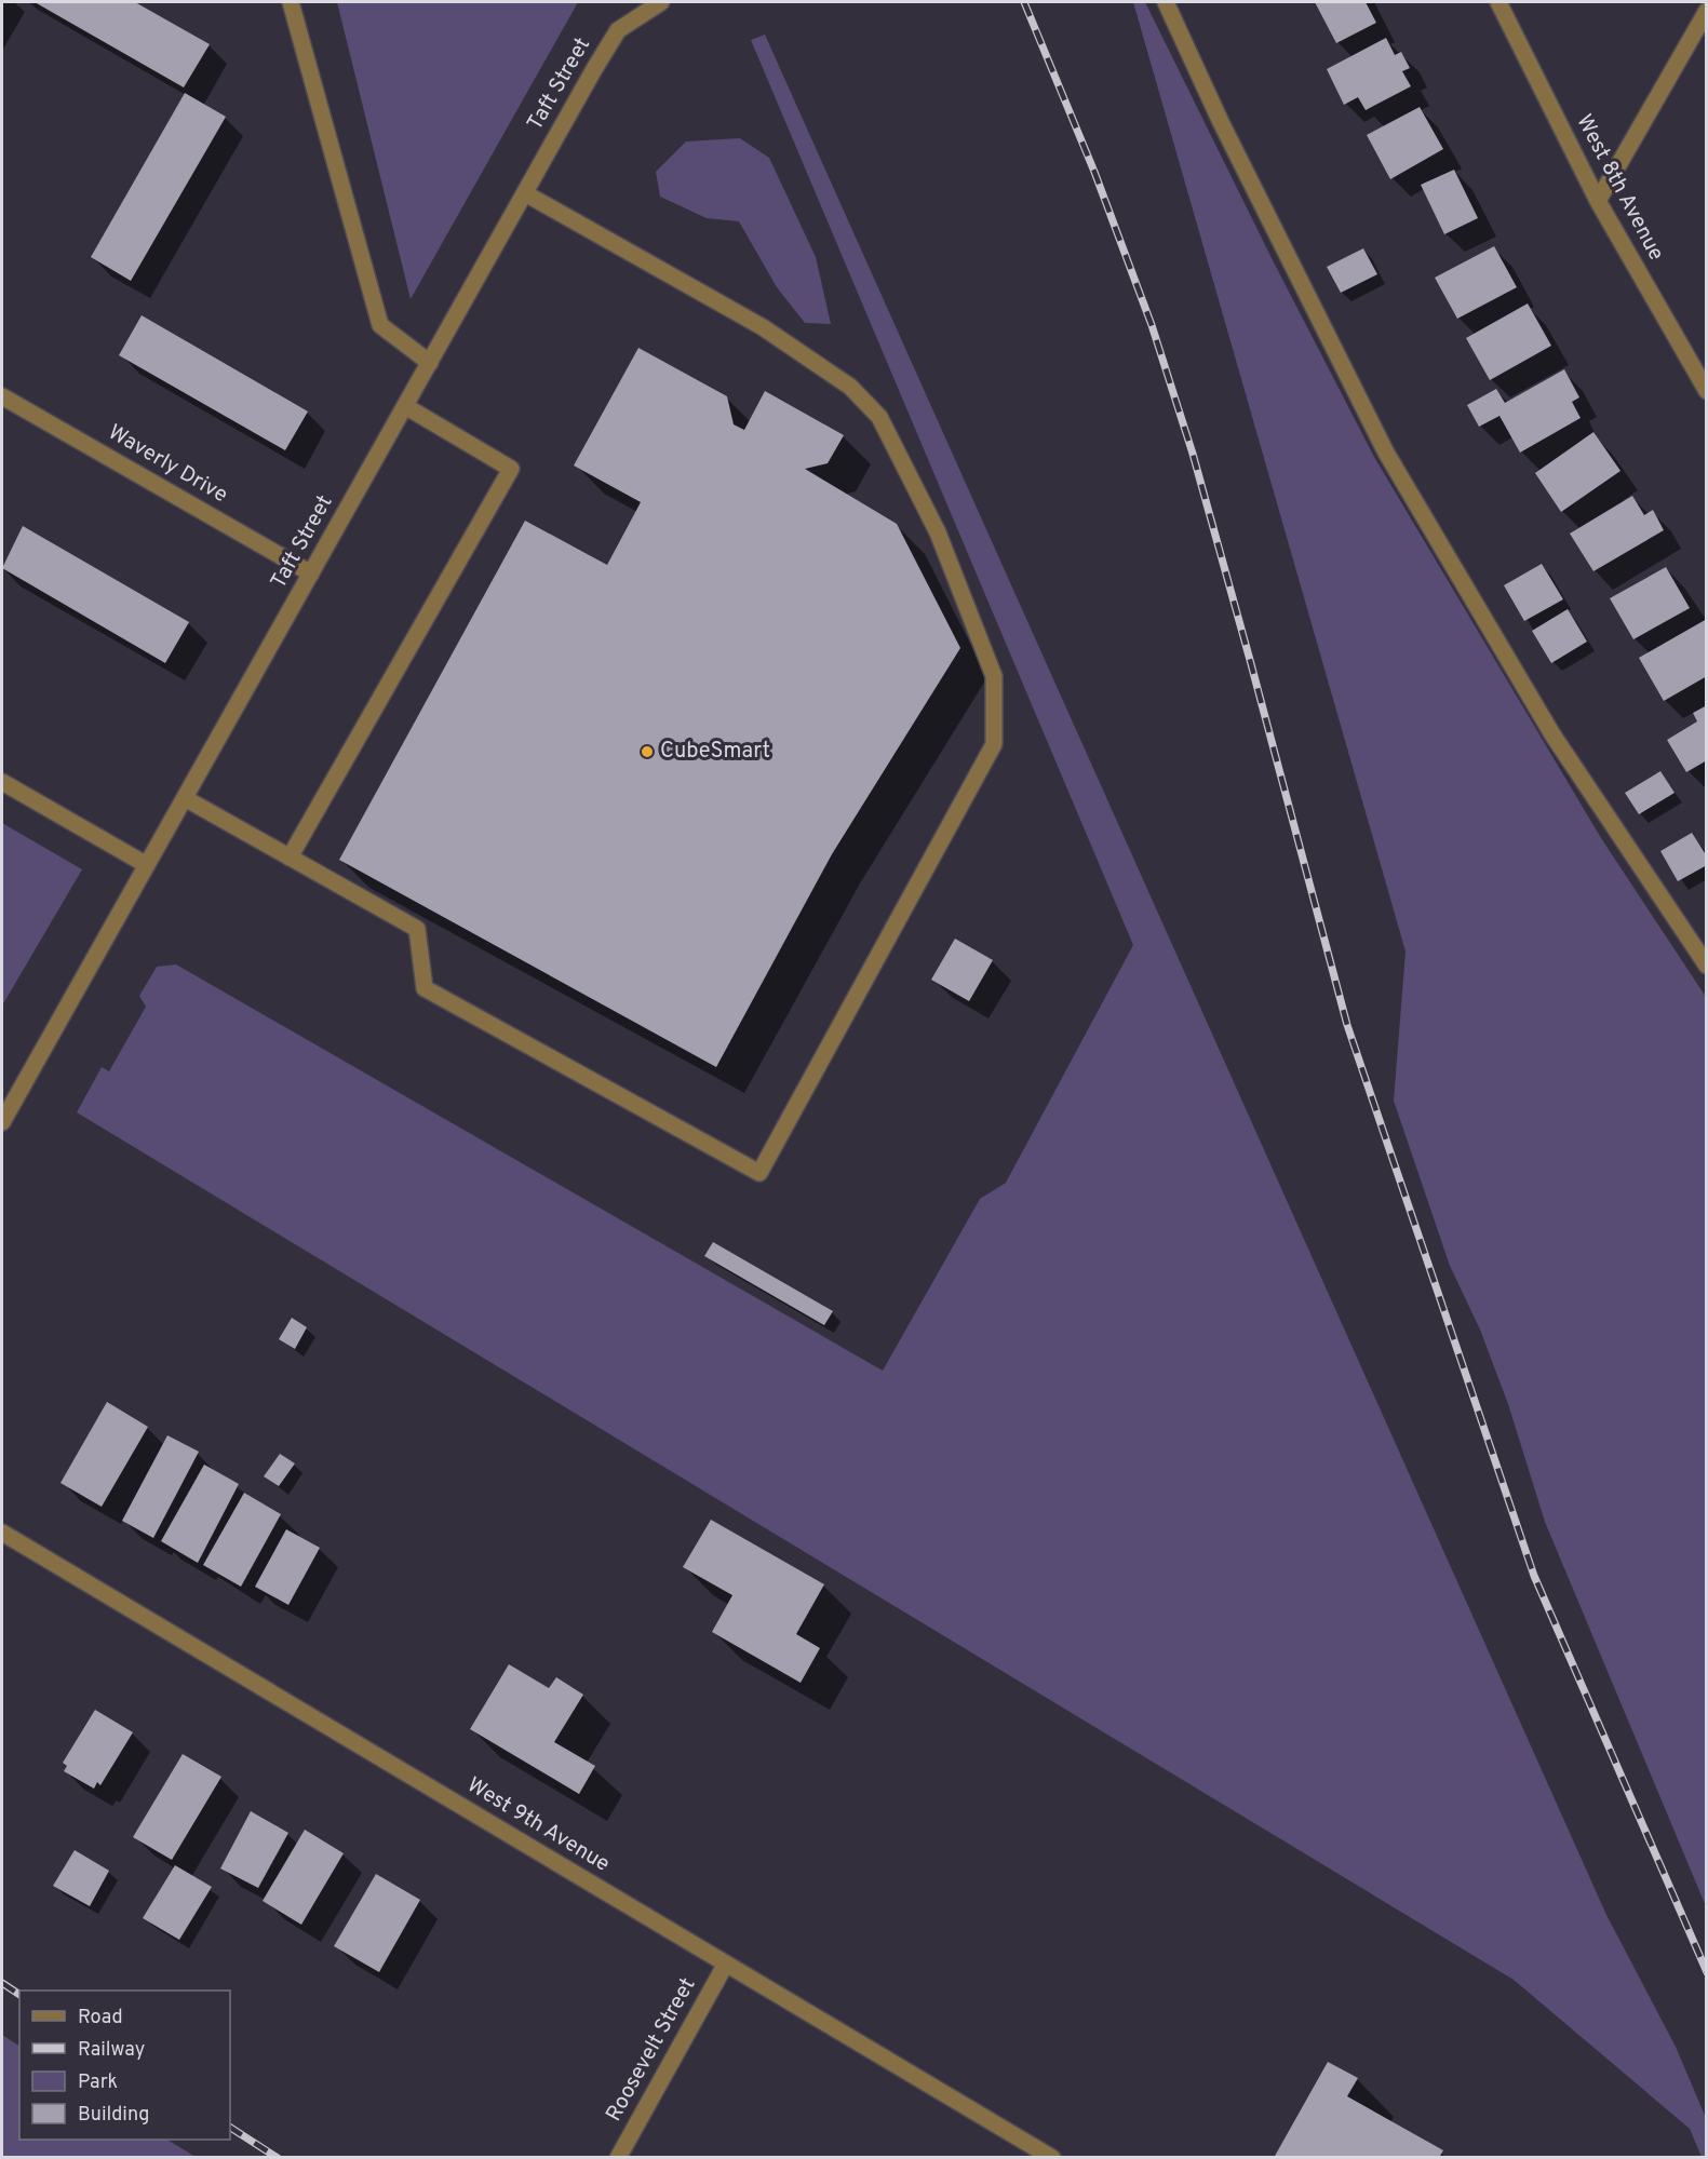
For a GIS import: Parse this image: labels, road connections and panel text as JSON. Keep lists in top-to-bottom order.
{
  "streets": {
    "street": [
      "Taft Street",
      "West 8th Avenue",
      "Waverly Drive",
      "West 9th Avenue",
      "Roosevelt Street"
    ]
  },
  "crossings": [
    ["Taft Street", "Waverly Drive"],
    ["West 9th Avenue", "Roosevelt Street"]
  ],
  "places": ["CubeSmart"],
  "legend": [
    "Road",
    "Railway",
    "Park",
    "Building"
  ]
}
